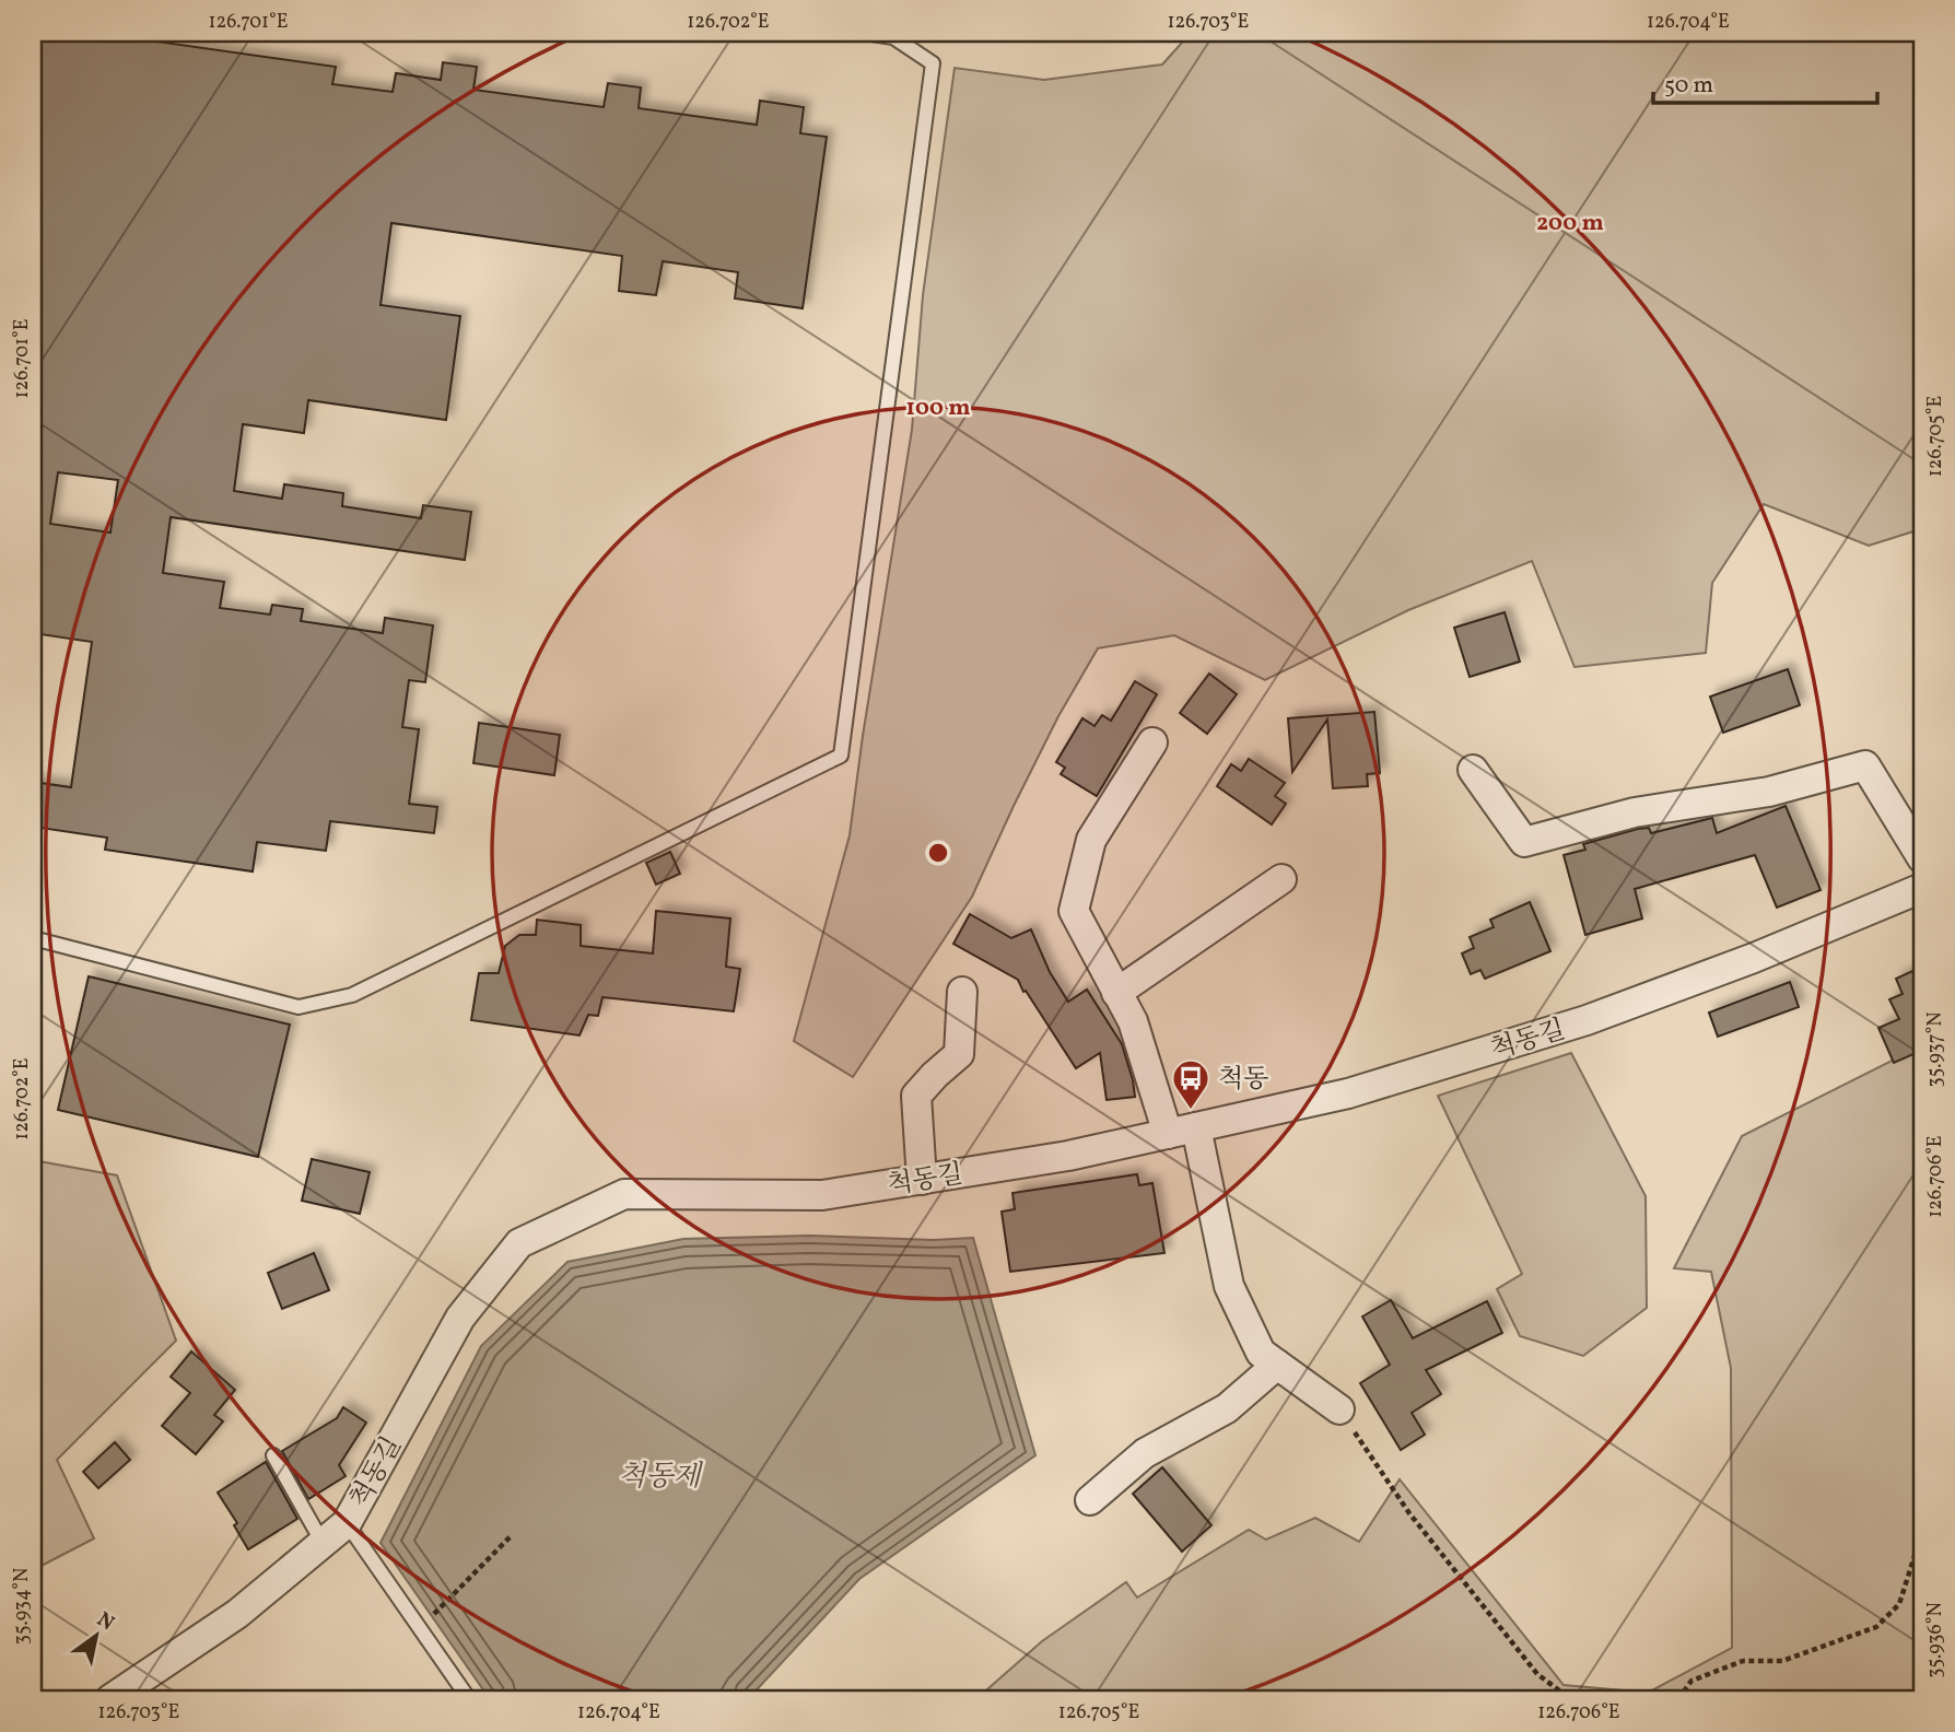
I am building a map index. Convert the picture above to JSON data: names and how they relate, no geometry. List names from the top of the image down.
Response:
{
  "streets": {
    "street": ["척동길"]
  },
  "water": ["척동제"],
  "places": {
    "bus stop": ["척동"]
  },
  "scale_bar": "50 m",
  "north": "top right",
  "coordinates": [
    "126.701°E",
    "126.702°E",
    "126.703°E",
    "126.704°E",
    "126.705°E",
    "35.937°N",
    "126.706°E",
    "35.934°N",
    "35.936°N"
  ],
  "rings": ["200 m", "100 m"]
}
